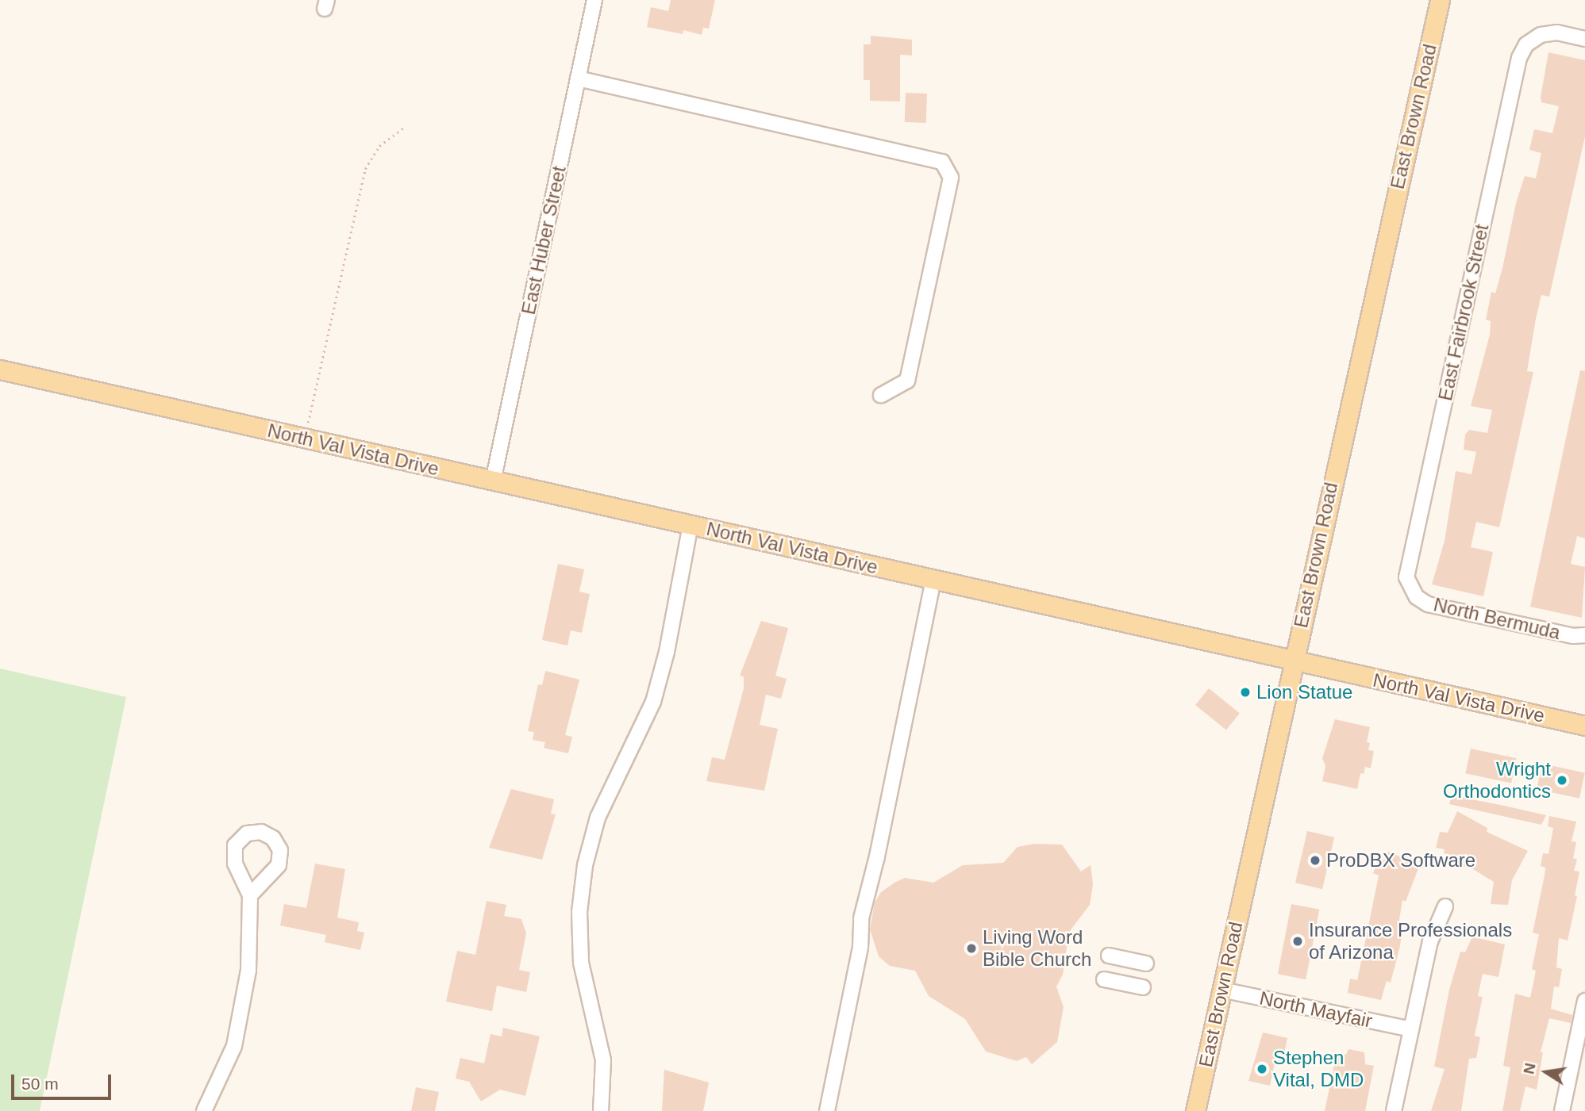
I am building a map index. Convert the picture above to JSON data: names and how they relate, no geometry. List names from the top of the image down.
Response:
{
  "streets": {
    "main road": ["East Brown Road", "North Val Vista Drive"],
    "street": [
      "East Huber Street",
      "East Fairbrook Street",
      "North Bermuda",
      "North Mayfair"
    ]
  },
  "crossings": [
    ["East Brown Road", "North Val Vista Drive"],
    ["East Brown Road", "North Mayfair"],
    ["East Huber Street", "North Val Vista Drive"],
    ["East Fairbrook Street", "North Bermuda"]
  ],
  "places": [
    "Lion Statue",
    "Wright Orthodontics",
    "ProDBX Software",
    "Insurance Professionals of Arizona",
    "Living Word Bible Church",
    "Stephen Vital, DMD"
  ],
  "scale_bar": "50 m",
  "north": "left"
}
